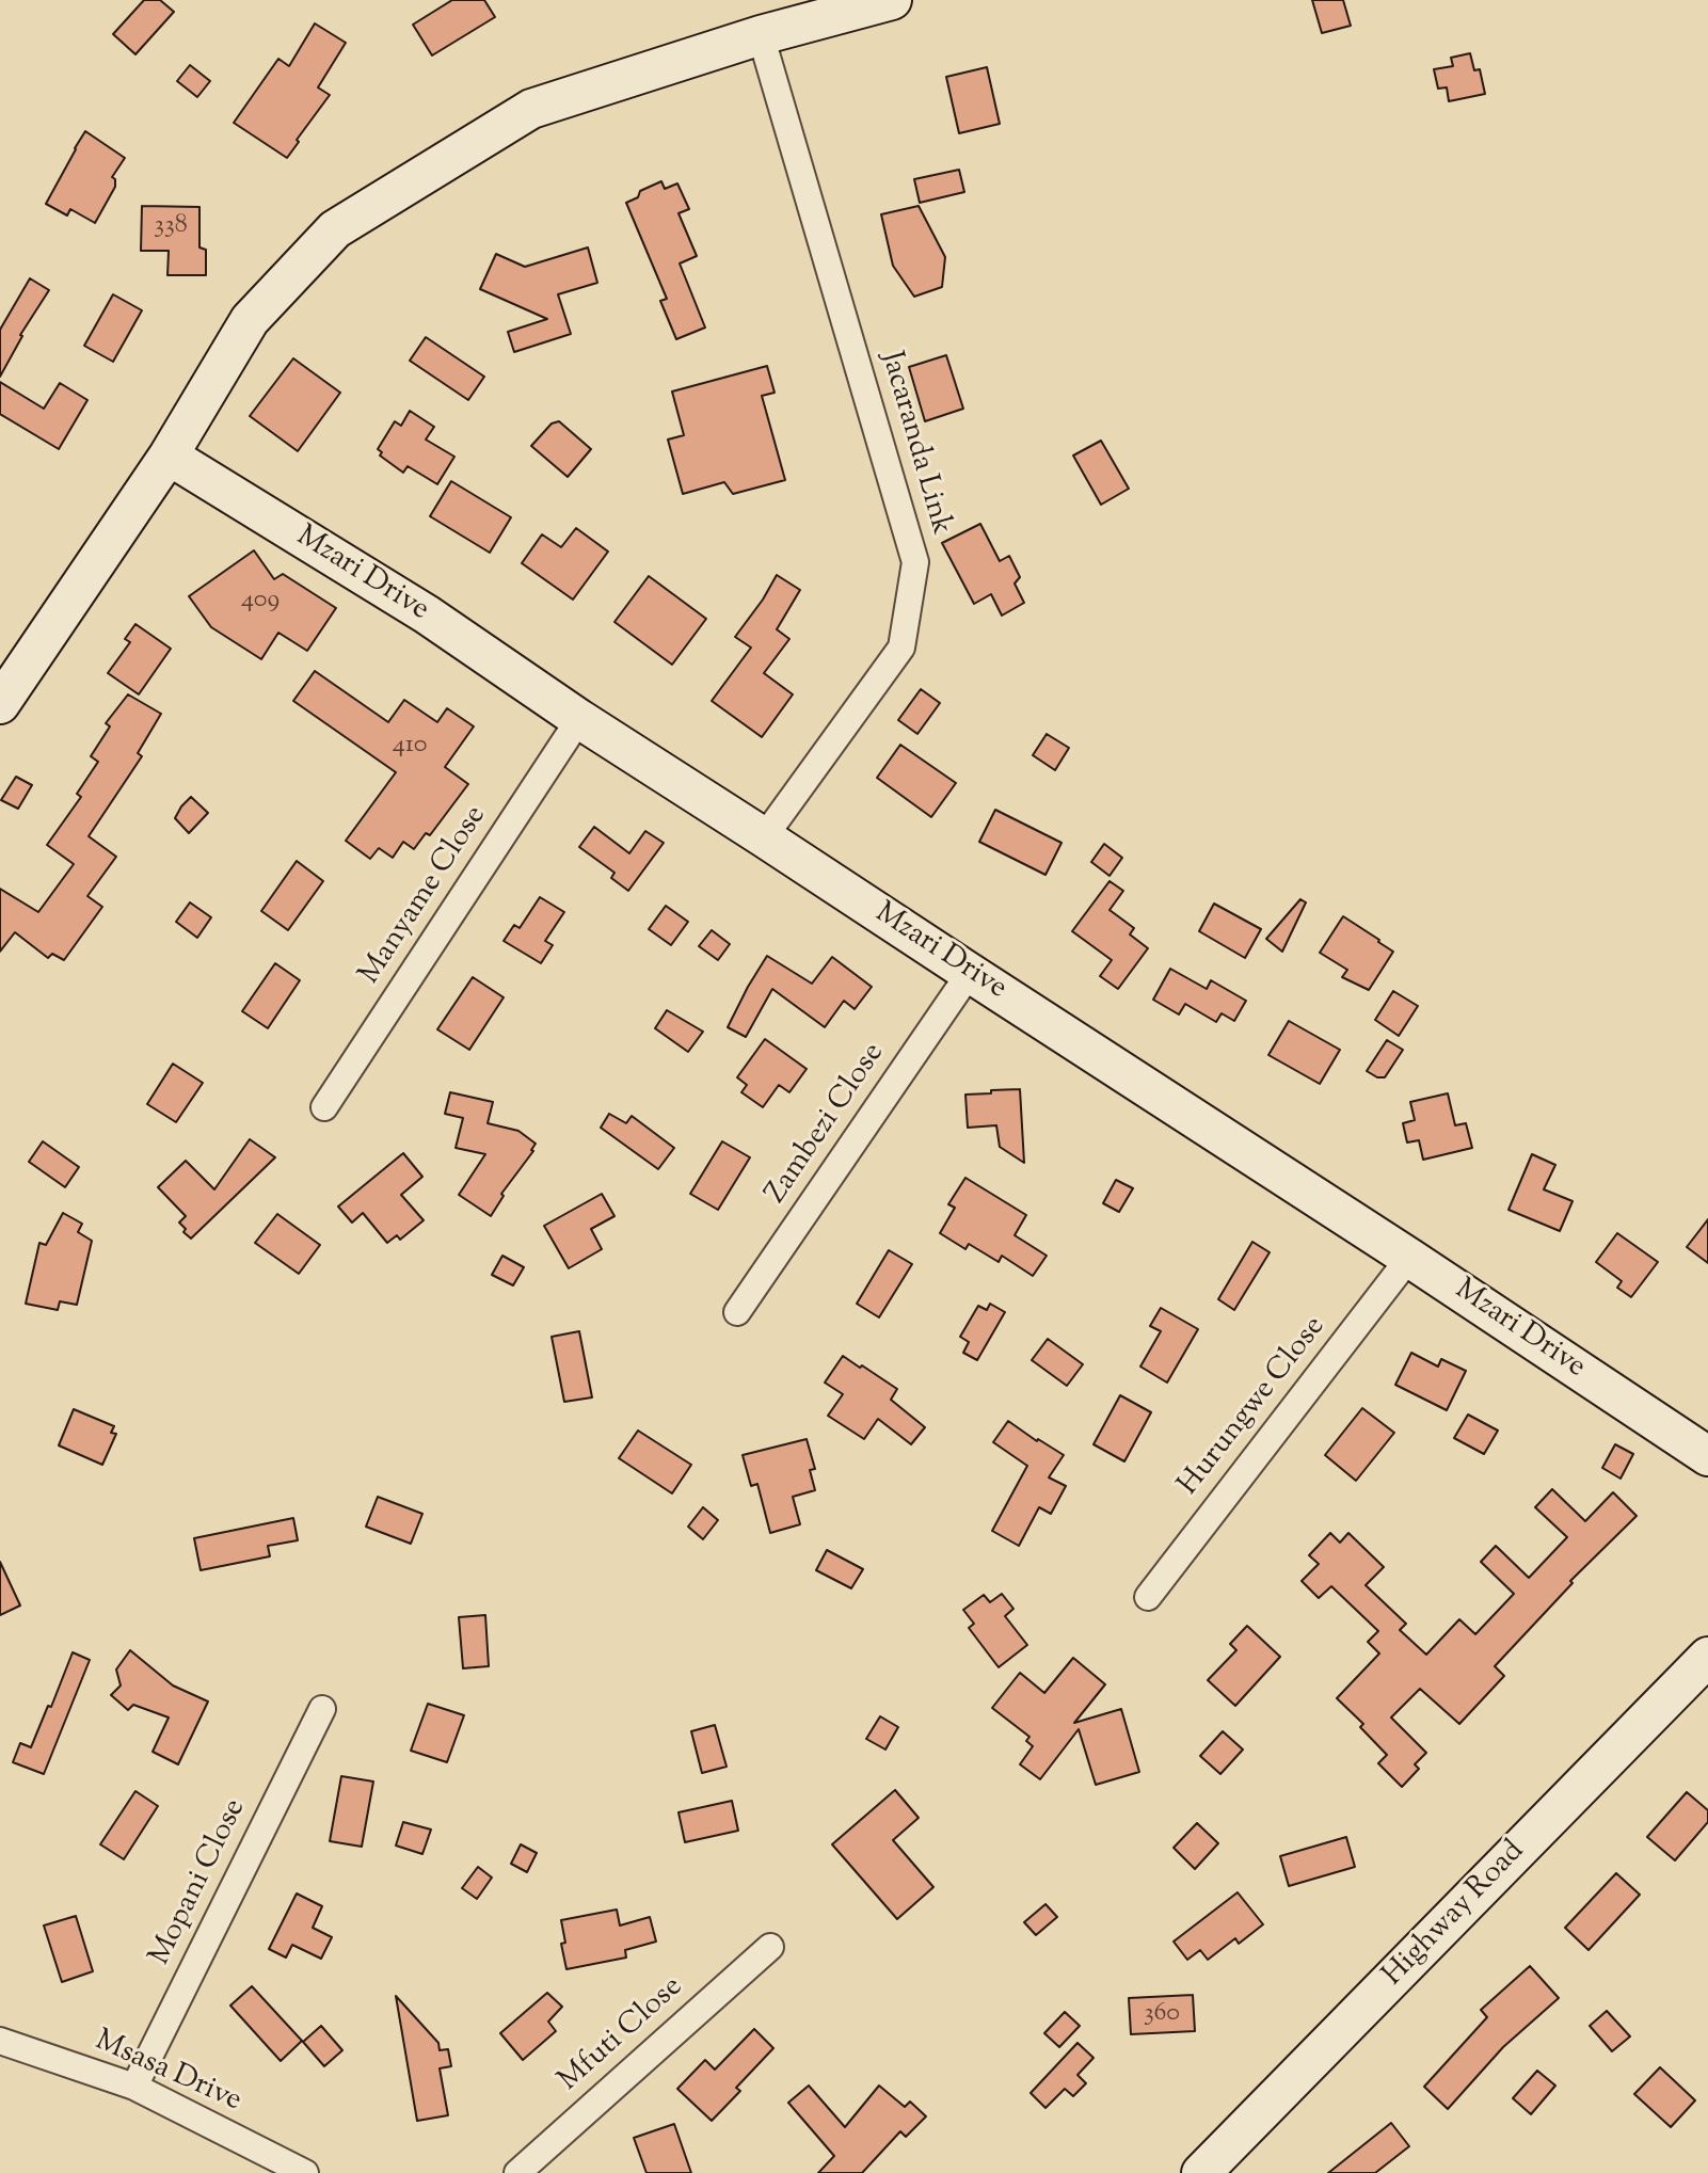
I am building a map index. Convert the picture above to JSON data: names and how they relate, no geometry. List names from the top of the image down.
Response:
{
  "streets": {
    "street": [
      "Jacaranda Link",
      "Mzari Drive",
      "Manyame Close",
      "Zambezi Close",
      "Hurungwe Close",
      "Mopani Close",
      "Highway Road",
      "Mfuti Close",
      "Msasa Drive"
    ]
  },
  "crossings": [
    ["Jacaranda Link", "Mzari Drive"],
    ["Mzari Drive", "Manyame Close"],
    ["Mzari Drive", "Zambezi Close"],
    ["Mzari Drive", "Hurungwe Close"],
    ["Mopani Close", "Msasa Drive"]
  ],
  "house_numbers": [
    "338",
    "409",
    "410",
    "360"
  ]
}
